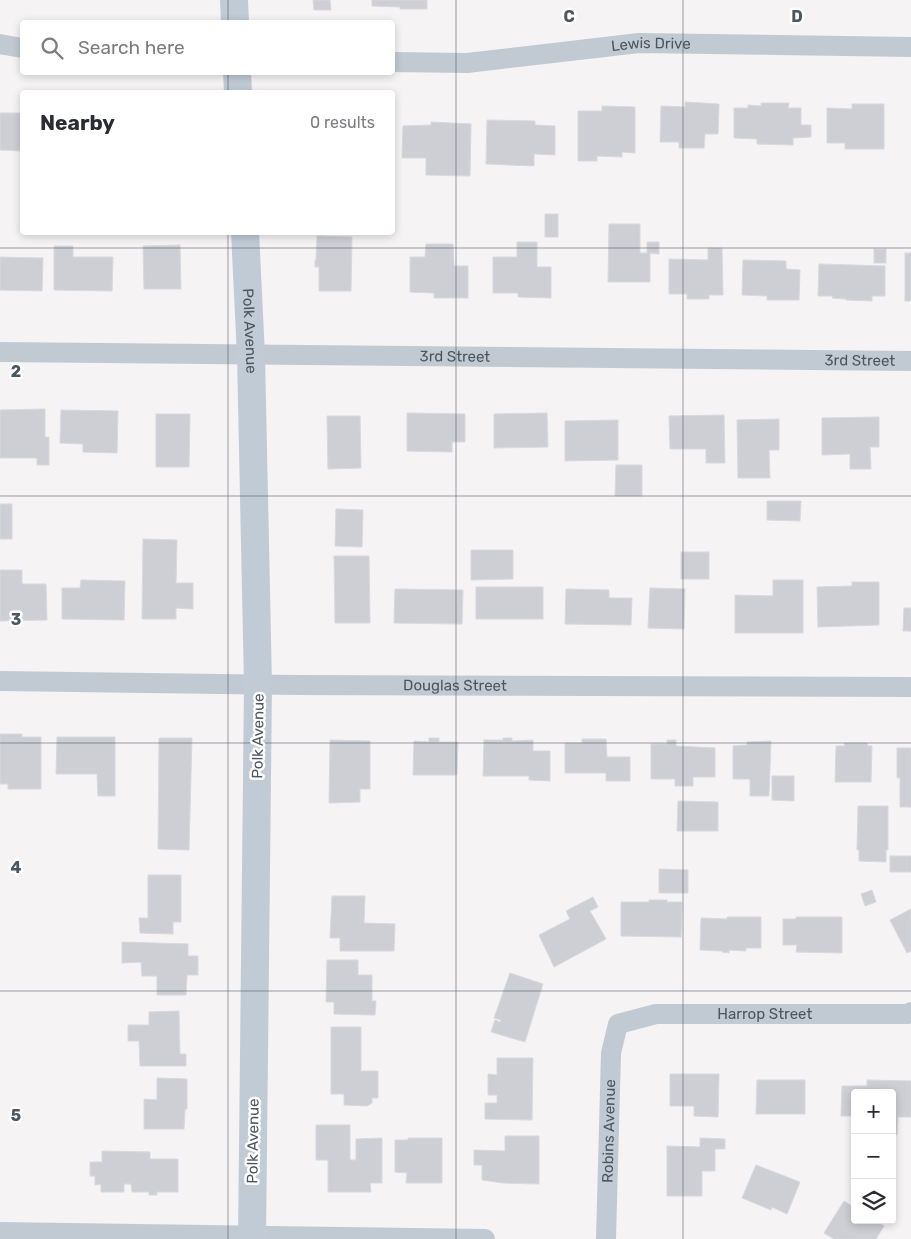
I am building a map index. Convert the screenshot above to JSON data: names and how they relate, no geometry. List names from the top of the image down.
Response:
{
  "streets": {
    "street": [
      "Lewis Drive",
      "Polk Avenue",
      "3rd Street",
      "Douglas Street",
      "Harrop Street",
      "Robins Avenue"
    ]
  },
  "crossings": [
    ["Polk Avenue", "3rd Street"],
    ["Polk Avenue", "Douglas Street"],
    ["Harrop Street", "Robins Avenue"]
  ],
  "page": {
    "search": "Search here",
    "heading": ["Nearby", "0 results"],
    "map_buttons": ["+", "−"]
  },
  "grid": {
    "columns": ["C", "D"],
    "rows": [
      "2",
      "3",
      "4",
      "5"
    ]
  }
}
